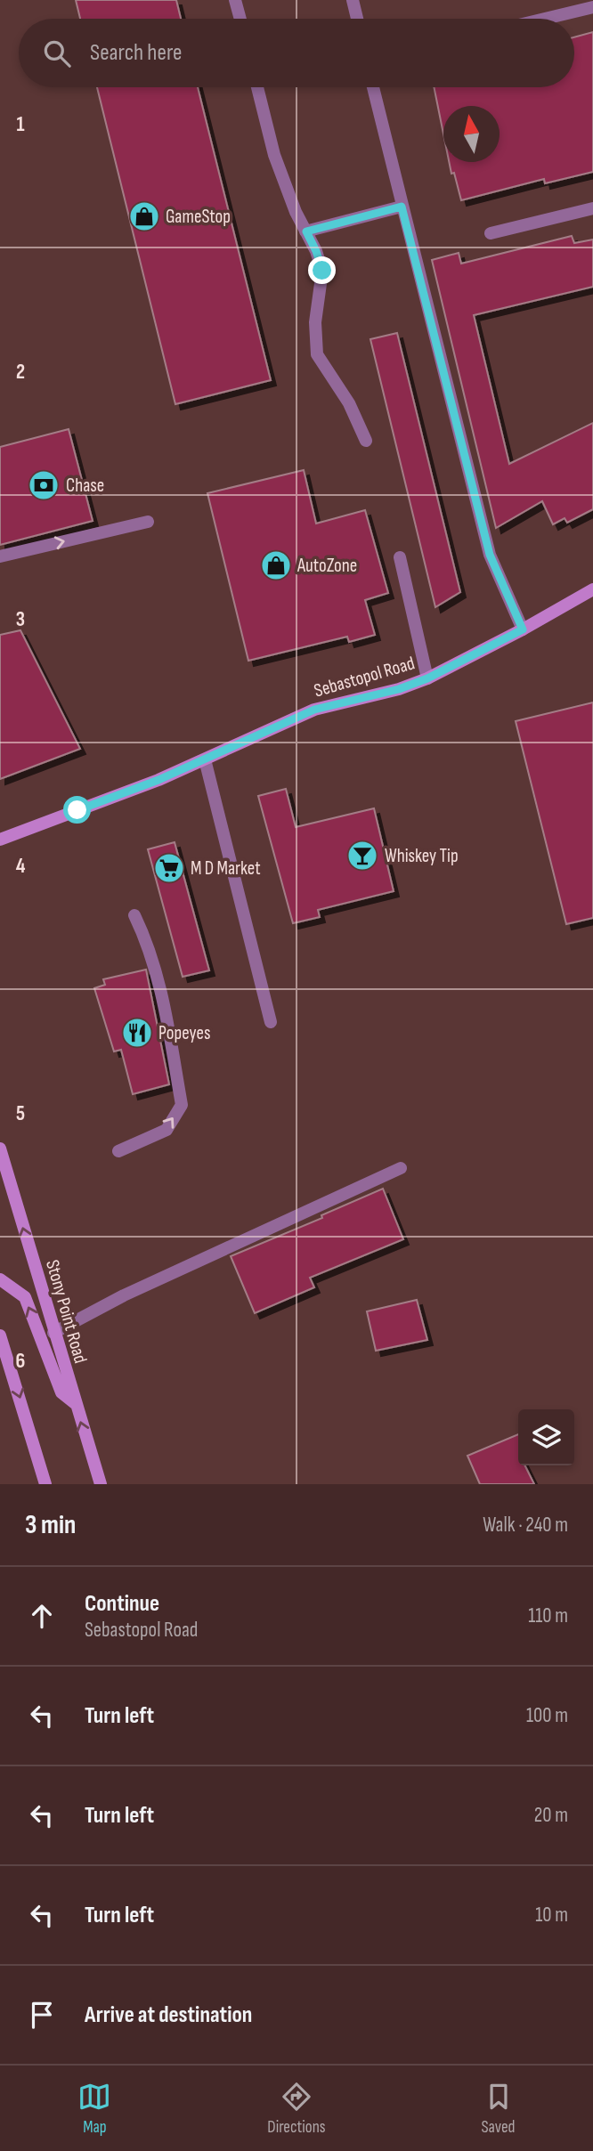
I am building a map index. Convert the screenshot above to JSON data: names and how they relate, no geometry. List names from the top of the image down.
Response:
{
  "streets": {
    "main road": ["Sebastopol Road", "Stony Point Road"]
  },
  "places": {
    "shop": ["GameStop", "AutoZone"],
    "bank": ["Chase"],
    "bar": ["Whiskey Tip"],
    "supermarket": ["M D Market"],
    "restaurant": ["Popeyes"]
  },
  "north": "top",
  "page": {
    "search": "Search here",
    "heading": ["3 min", "Walk · 240 m"],
    "list": [
      ["Continue", "Sebastopol Road", "110 m"],
      ["Turn left", "100 m"],
      ["Turn left", "20 m"],
      ["Turn left", "10 m"],
      "Arrive at destination"
    ],
    "nav": ["Map", "Directions", "Saved"]
  },
  "grid": {
    "rows": [
      "1",
      "2",
      "3",
      "4",
      "5",
      "6"
    ]
  }
}
